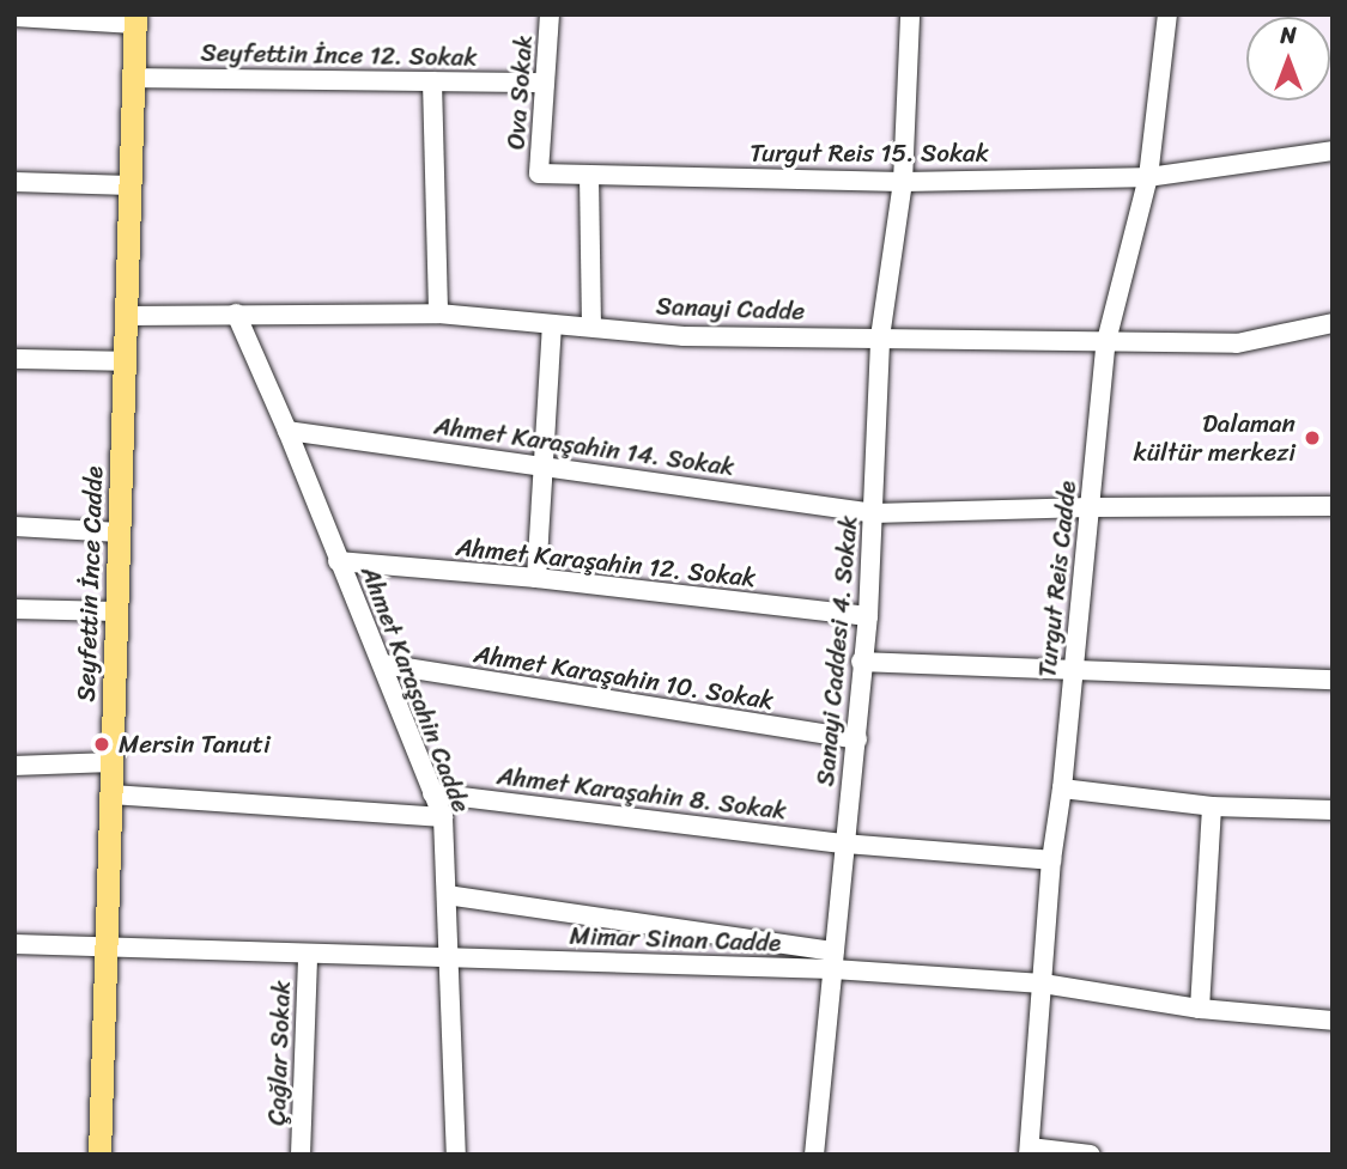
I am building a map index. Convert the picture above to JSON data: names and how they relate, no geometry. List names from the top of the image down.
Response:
{
  "streets": {
    "main road": ["Seyfettin İnce Cadde"],
    "street": [
      "Seyfettin İnce 12. Sokak",
      "Ova Sokak",
      "Turgut Reis 15. Sokak",
      "Sanayi Cadde",
      "Ahmet Karaşahin 14. Sokak",
      "Ahmet Karaşahin 12. Sokak",
      "Turgut Reis Cadde",
      "Sanayi Caddesi 4. Sokak",
      "Ahmet Karaşahin 10. Sokak",
      "Ahmet Karaşahin Cadde",
      "Ahmet Karaşahin 8. Sokak",
      "Mimar Sinan Cadde",
      "Çağlar Sokak"
    ]
  },
  "crossings": [
    ["Seyfettin İnce 12. Sokak", "Ova Sokak"],
    ["Seyfettin İnce 12. Sokak", "Seyfettin İnce Cadde"],
    ["Ova Sokak", "Turgut Reis 15. Sokak"],
    ["Turgut Reis 15. Sokak", "Turgut Reis Cadde"],
    ["Turgut Reis 15. Sokak", "Sanayi Caddesi 4. Sokak"],
    ["Sanayi Cadde", "Turgut Reis Cadde"],
    ["Sanayi Cadde", "Seyfettin İnce Cadde"],
    ["Sanayi Cadde", "Sanayi Caddesi 4. Sokak"],
    ["Sanayi Cadde", "Ahmet Karaşahin Cadde"],
    ["Ahmet Karaşahin 14. Sokak", "Turgut Reis Cadde"],
    ["Ahmet Karaşahin 14. Sokak", "Sanayi Caddesi 4. Sokak"],
    ["Ahmet Karaşahin 14. Sokak", "Ahmet Karaşahin Cadde"],
    ["Ahmet Karaşahin 12. Sokak", "Sanayi Caddesi 4. Sokak"],
    ["Ahmet Karaşahin 12. Sokak", "Ahmet Karaşahin Cadde"],
    ["Turgut Reis Cadde", "Ahmet Karaşahin 8. Sokak"],
    ["Turgut Reis Cadde", "Mimar Sinan Cadde"],
    ["Seyfettin İnce Cadde", "Mimar Sinan Cadde"],
    ["Sanayi Caddesi 4. Sokak", "Ahmet Karaşahin 10. Sokak"],
    ["Sanayi Caddesi 4. Sokak", "Ahmet Karaşahin 8. Sokak"],
    ["Sanayi Caddesi 4. Sokak", "Mimar Sinan Cadde"],
    ["Ahmet Karaşahin 10. Sokak", "Ahmet Karaşahin Cadde"],
    ["Ahmet Karaşahin Cadde", "Ahmet Karaşahin 8. Sokak"],
    ["Ahmet Karaşahin Cadde", "Mimar Sinan Cadde"],
    ["Mimar Sinan Cadde", "Çağlar Sokak"]
  ],
  "places": ["Dalaman kültür merkezi", "Mersin Tanuti"],
  "north": "top"
}
